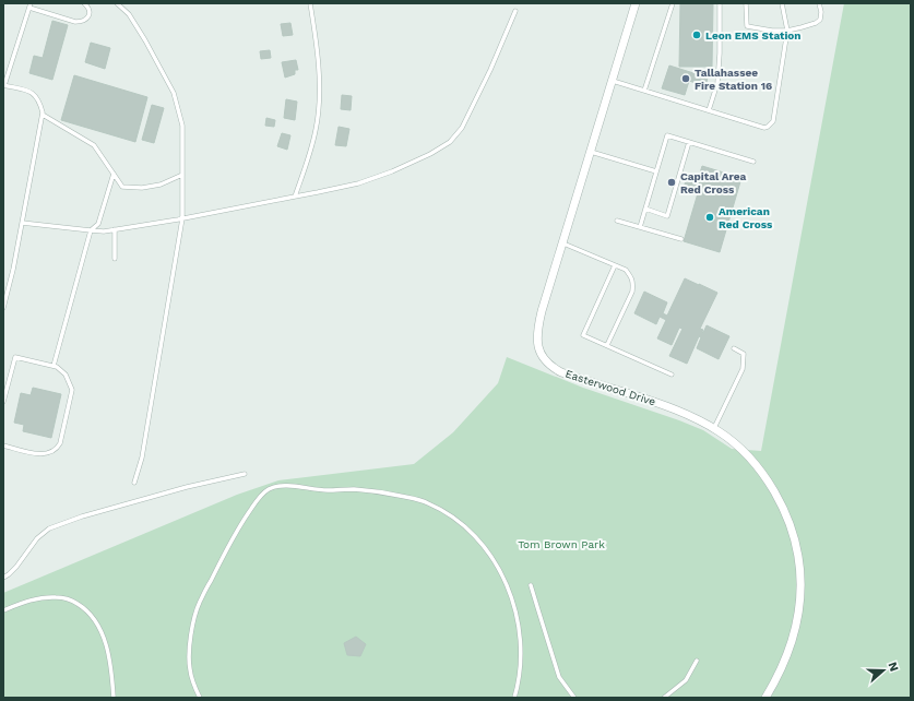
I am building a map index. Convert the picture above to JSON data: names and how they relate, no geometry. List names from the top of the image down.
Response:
{
  "streets": {
    "street": ["Easterwood Drive"]
  },
  "parks": ["Tom Brown Park"],
  "places": [
    "Leon EMS Station",
    "Tallahassee Fire Station 16",
    "Capital Area Red Cross",
    "American Red Cross"
  ],
  "north": "right"
}
